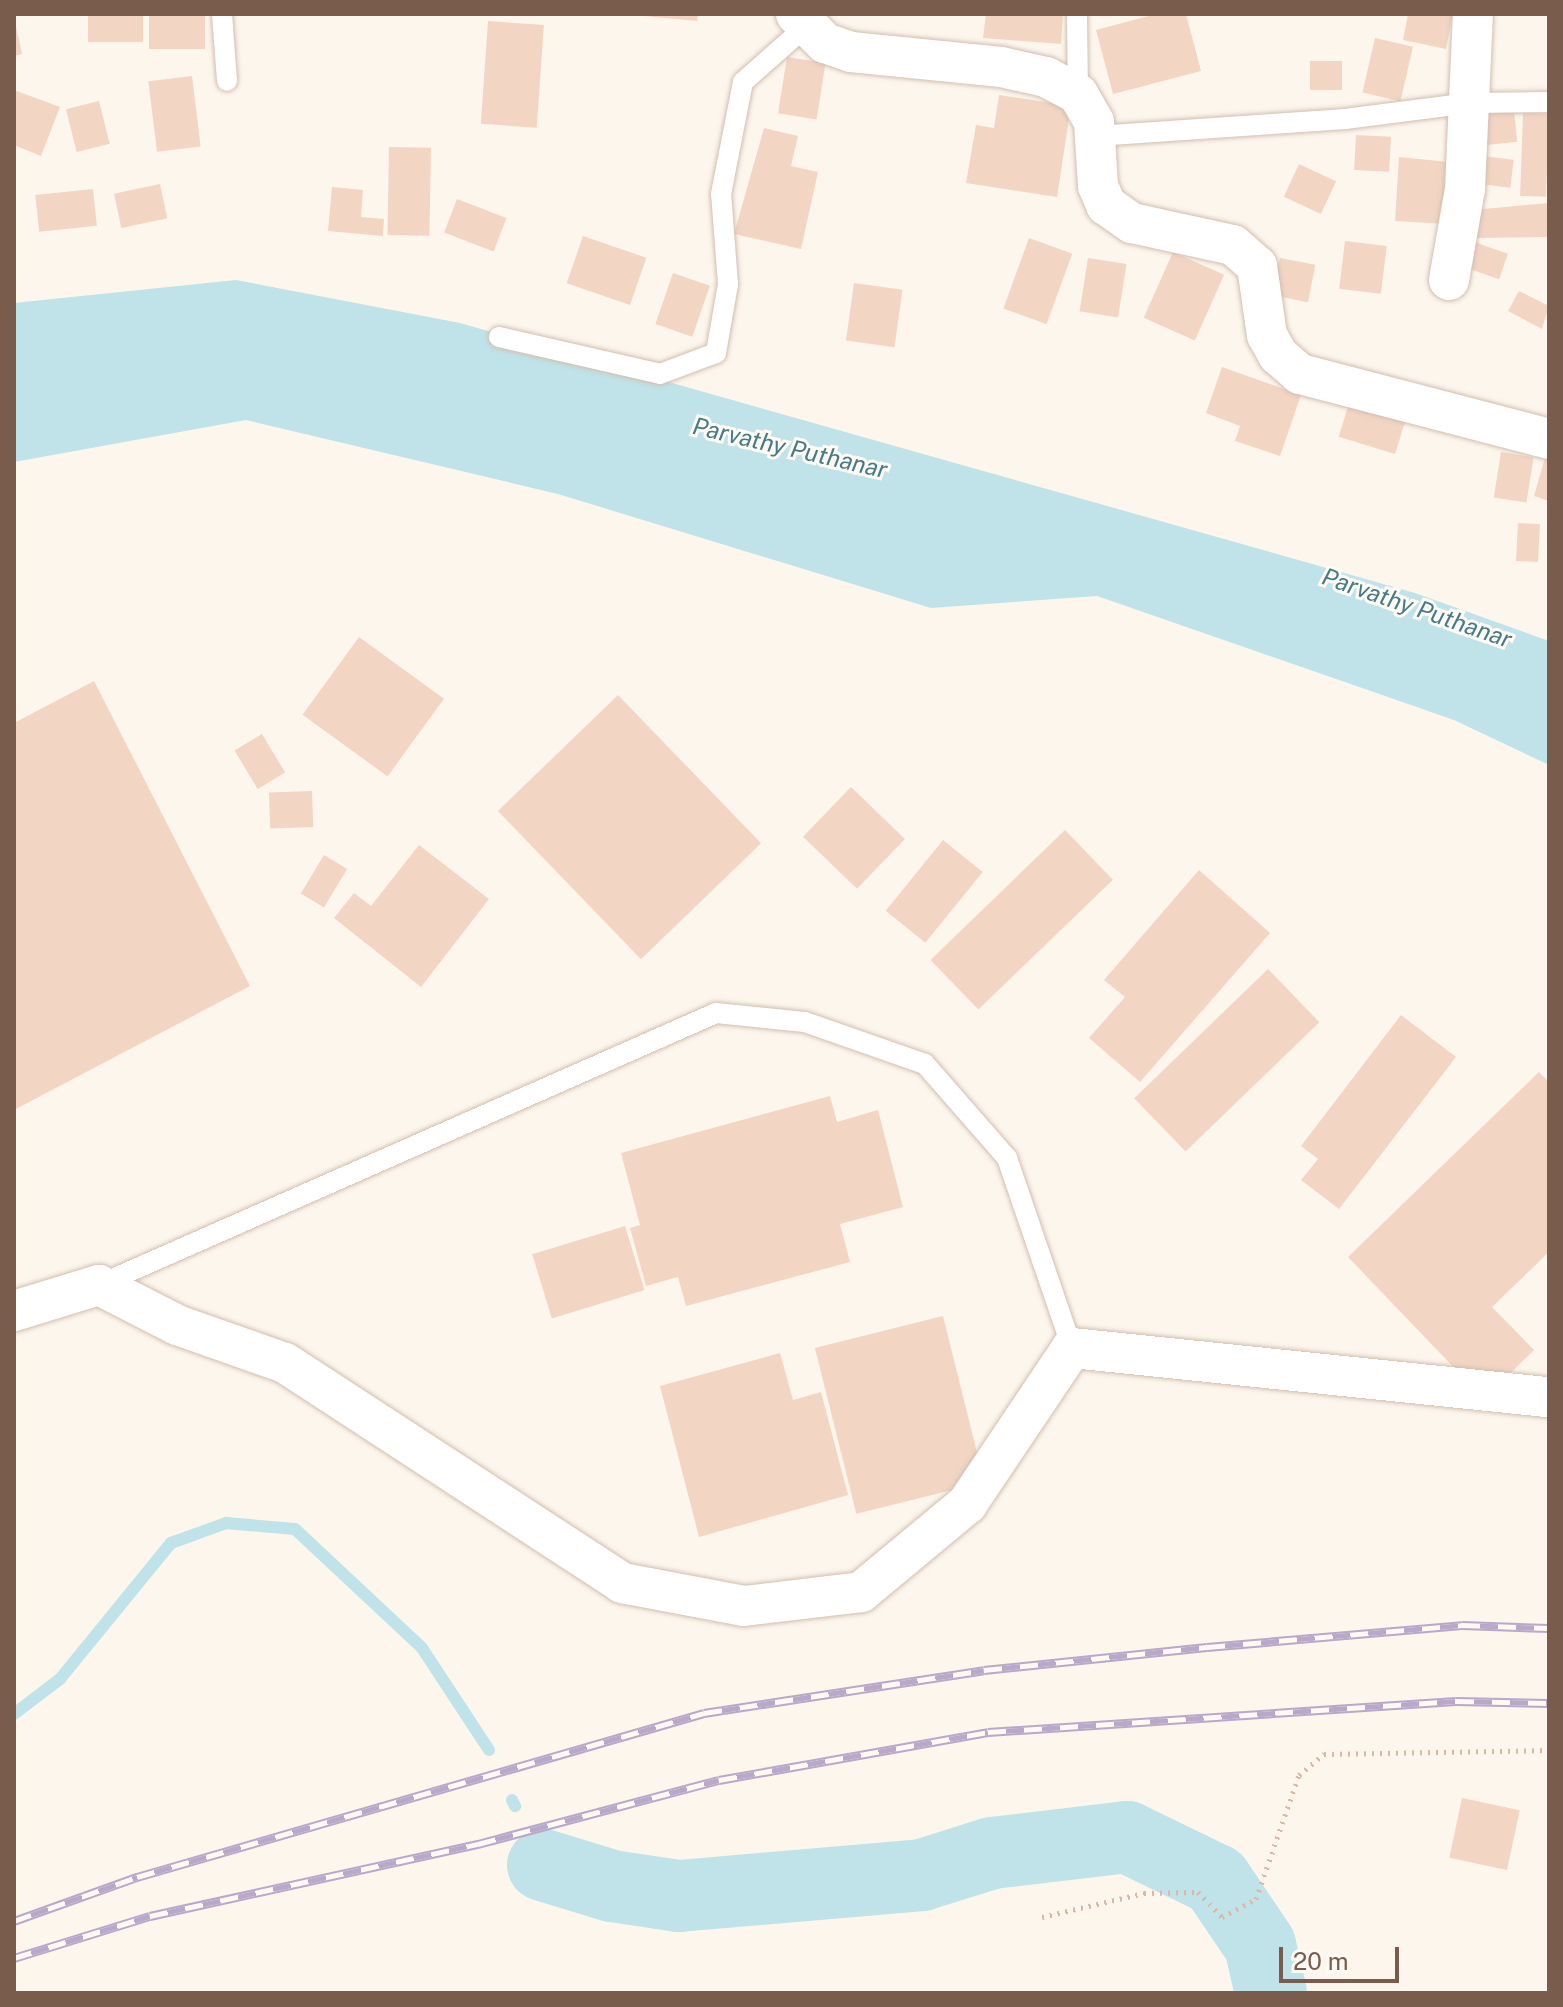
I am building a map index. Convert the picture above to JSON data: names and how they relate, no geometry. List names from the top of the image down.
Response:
{
  "water": ["Parvathy Puthanar"],
  "scale_bar": "20 m"
}
